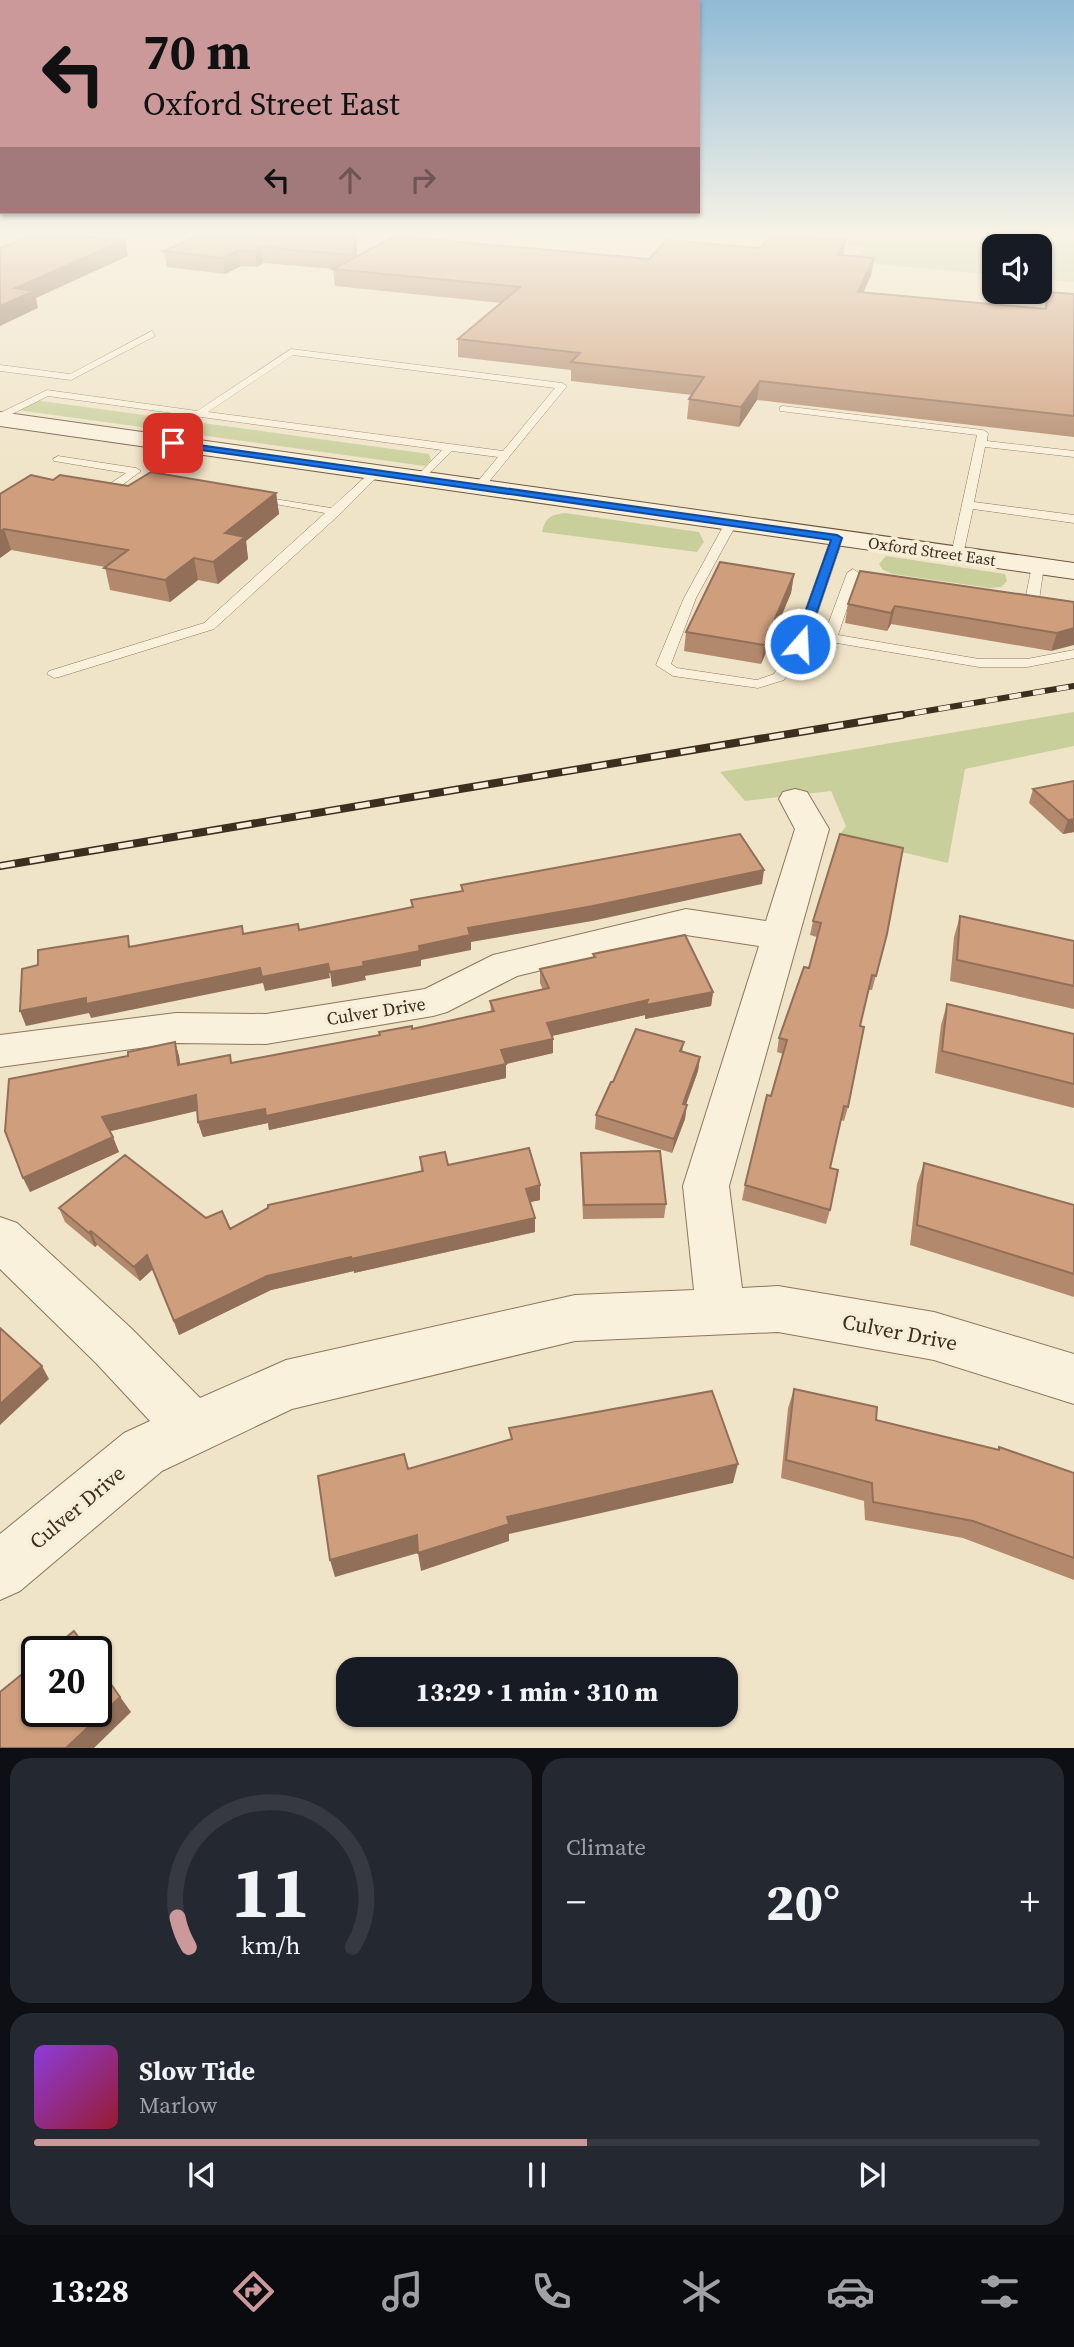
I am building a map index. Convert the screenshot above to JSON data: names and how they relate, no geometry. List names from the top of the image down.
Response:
{
  "streets": {
    "main road": ["Oxford Street East"],
    "street": ["Culver Drive"]
  },
  "page": {
    "turn": ["70 m", "Oxford Street East"],
    "limit": "20",
    "trip": "13:29 · 1 min · 310 m",
    "tile": "Climate",
    "heat": ["−", "20°", "+"],
    "song": ["Slow Tide", "Marlow"],
    "tabs": "13:28",
    "gauge": ["11", "km/h"]
  }
}
